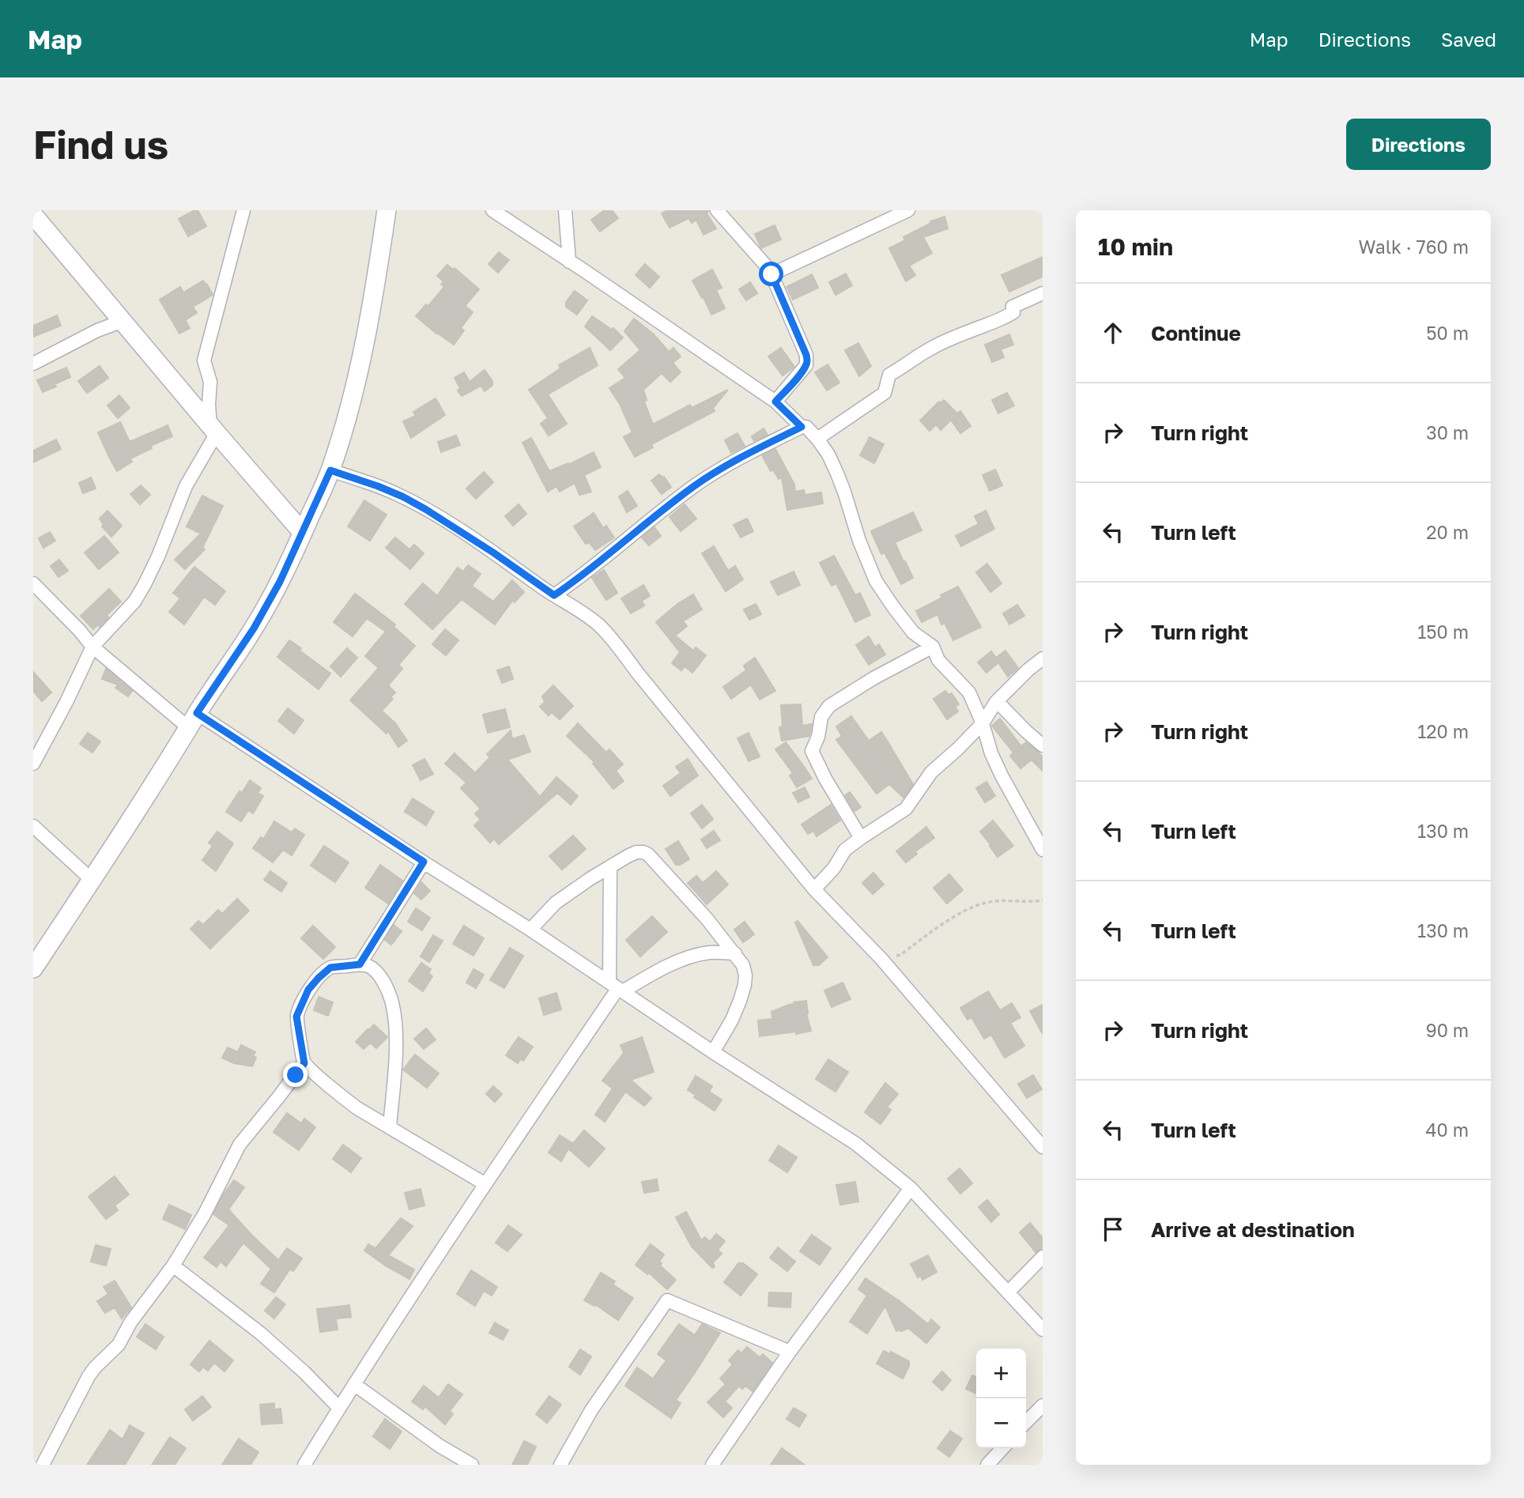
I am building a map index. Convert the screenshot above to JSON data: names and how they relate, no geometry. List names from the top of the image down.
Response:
{
  "page": {
    "header": "Map",
    "nav": ["Map", "Directions", "Saved"],
    "buttons": "Directions",
    "title": "Find us",
    "heading": ["10 min", "Walk · 760 m"],
    "list": [
      ["Continue", "50 m"],
      ["Turn right", "30 m"],
      ["Turn left", "20 m"],
      ["Turn right", "150 m"],
      ["Turn right", "120 m"],
      ["Turn left", "130 m"],
      ["Turn left", "130 m"],
      ["Turn right", "90 m"],
      ["Turn left", "40 m"],
      "Arrive at destination"
    ],
    "map_buttons": ["+", "−"]
  }
}
